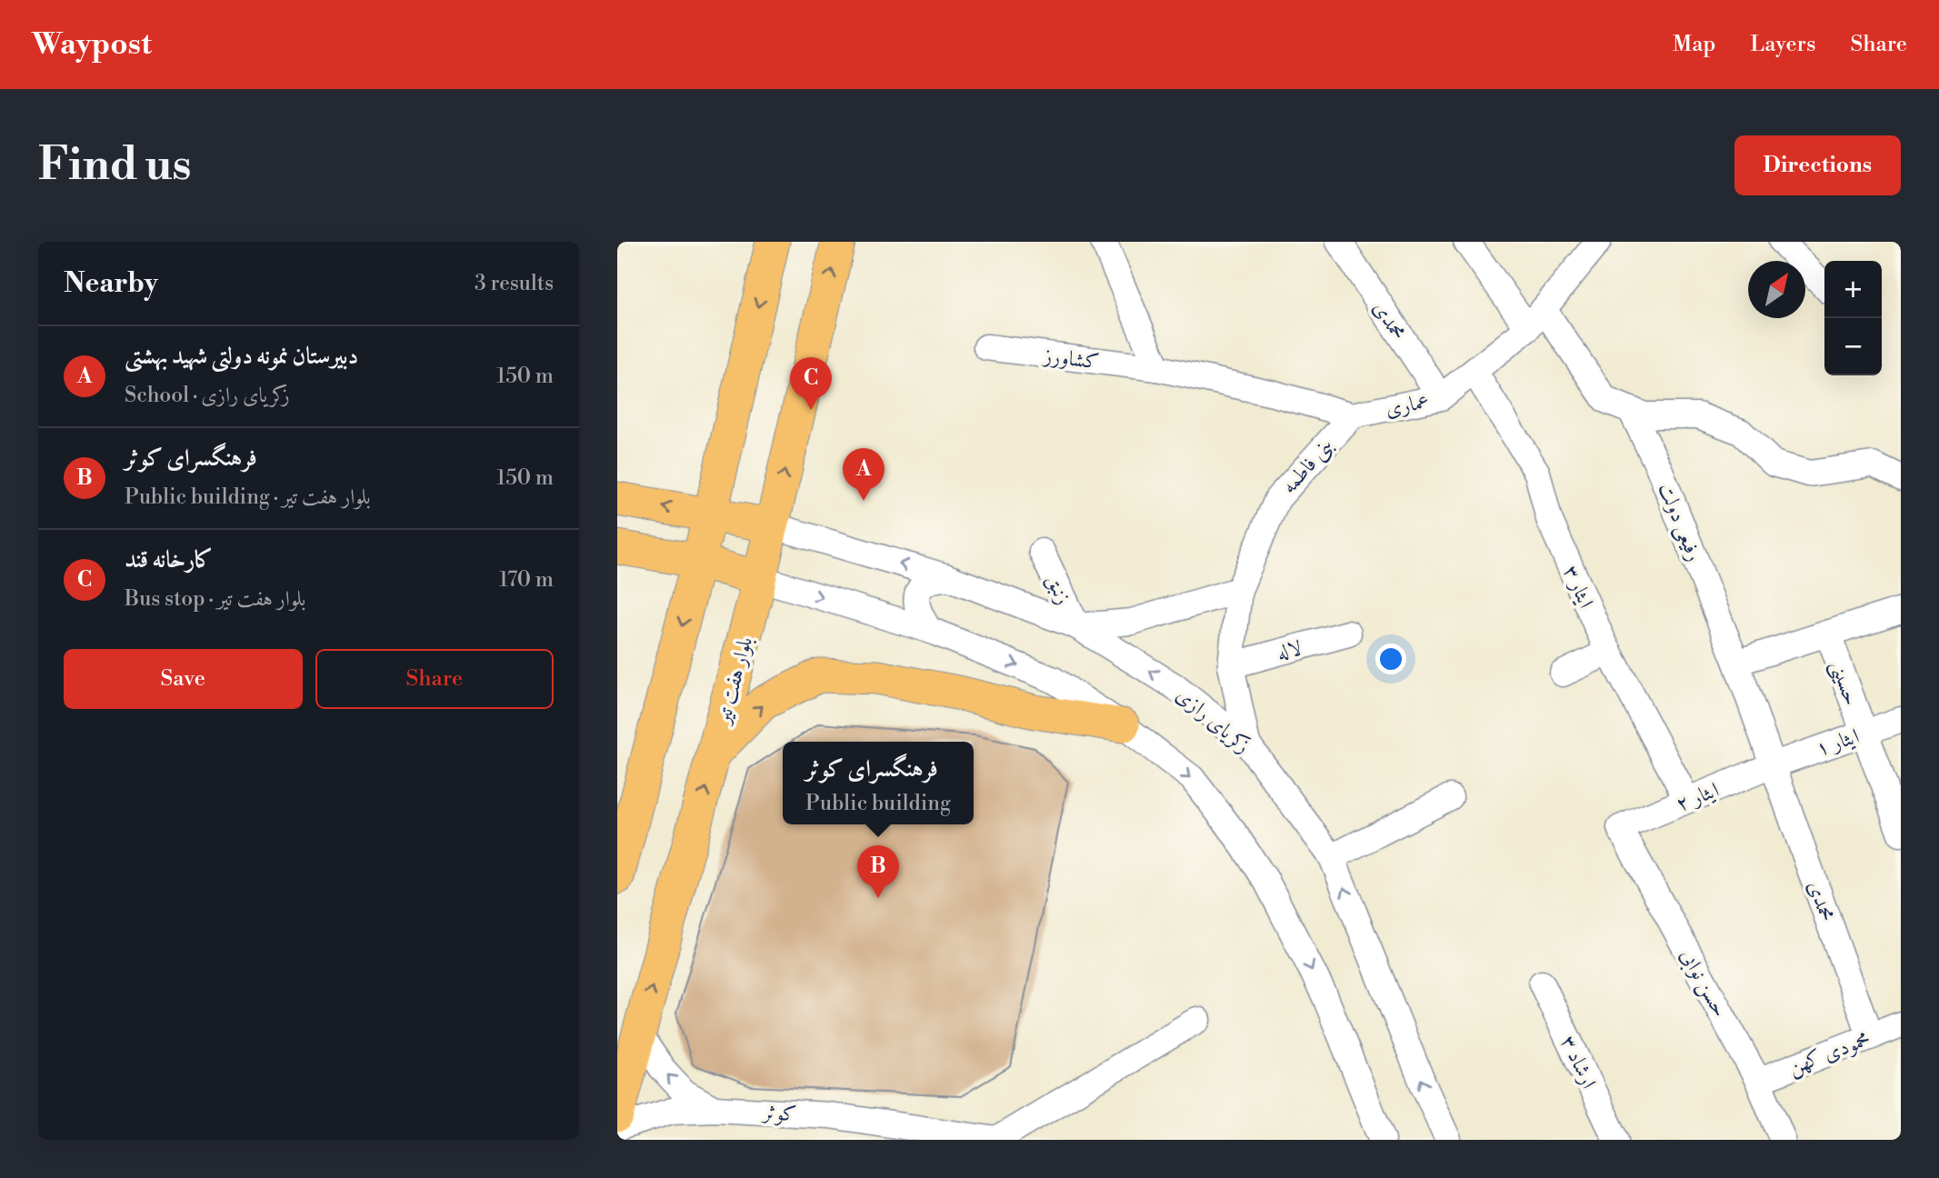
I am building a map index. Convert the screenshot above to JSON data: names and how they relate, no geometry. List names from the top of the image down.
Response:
{
  "streets": {
    "main road": ["بلوار هفت تیر"],
    "street": [
      "محمدی",
      "کشاورز",
      "عماری",
      "بنی فاطمه",
      "رفیعی دولت",
      "ایثار ۳",
      "زنبق",
      "لاله",
      "حسینی",
      "زکریای رازی",
      "۱ ایثار",
      "ایثار ۲",
      "حسن نوابی",
      "محمودی کهن",
      "ارشاد ۳",
      "کوثر"
    ]
  },
  "crossings": [
    ["محمدی", "عماری"],
    ["محمدی", "رفیعی دولت"],
    ["محمدی", "۱ ایثار"],
    ["محمدی", "ایثار ۲"],
    ["محمدی", "محمودی کهن"],
    ["کشاورز", "عماری"],
    ["عماری", "بنی فاطمه"],
    ["عماری", "ایثار ۳"],
    ["بنی فاطمه", "لاله"],
    ["بنی فاطمه", "زکریای رازی"],
    ["رفیعی دولت", "۱ ایثار"],
    ["رفیعی دولت", "ایثار ۲"],
    ["ایثار ۳", "ایثار ۲"],
    ["زنبق", "زکریای رازی"],
    ["بلوار هفت تیر", "زکریای رازی"],
    ["حسینی", "۱ ایثار"],
    ["۱ ایثار", "ایثار ۲"],
    ["ایثار ۲", "حسن نوابی"],
    ["حسن نوابی", "محمودی کهن"]
  ],
  "north": "top right",
  "page": {
    "header": "Waypost",
    "nav": ["Map", "Layers", "Share"],
    "buttons": [
      "Directions",
      ["Save", "Share"]
    ],
    "title": "Find us",
    "heading": ["Nearby", "3 results"],
    "map_buttons": ["+", "−"],
    "list": [
      {
        "mark": "A",
        "name": "دبیرستان نمونه دولتی شهید بهشتی",
        "note": "School · زکریای رازی",
        "value": "150 m"
      },
      {
        "mark": "B",
        "name": "فرهنگسرای کوثر",
        "note": "Public building · بلوار هفت تیر",
        "value": "150 m"
      },
      {
        "mark": "C",
        "name": "کارخانه قند",
        "note": "Bus stop · بلوار هفت تیر",
        "value": "170 m"
      }
    ],
    "pins": ["C", "A", "B"],
    "popup": ["فرهنگسرای کوثر", "Public building"]
  }
}
